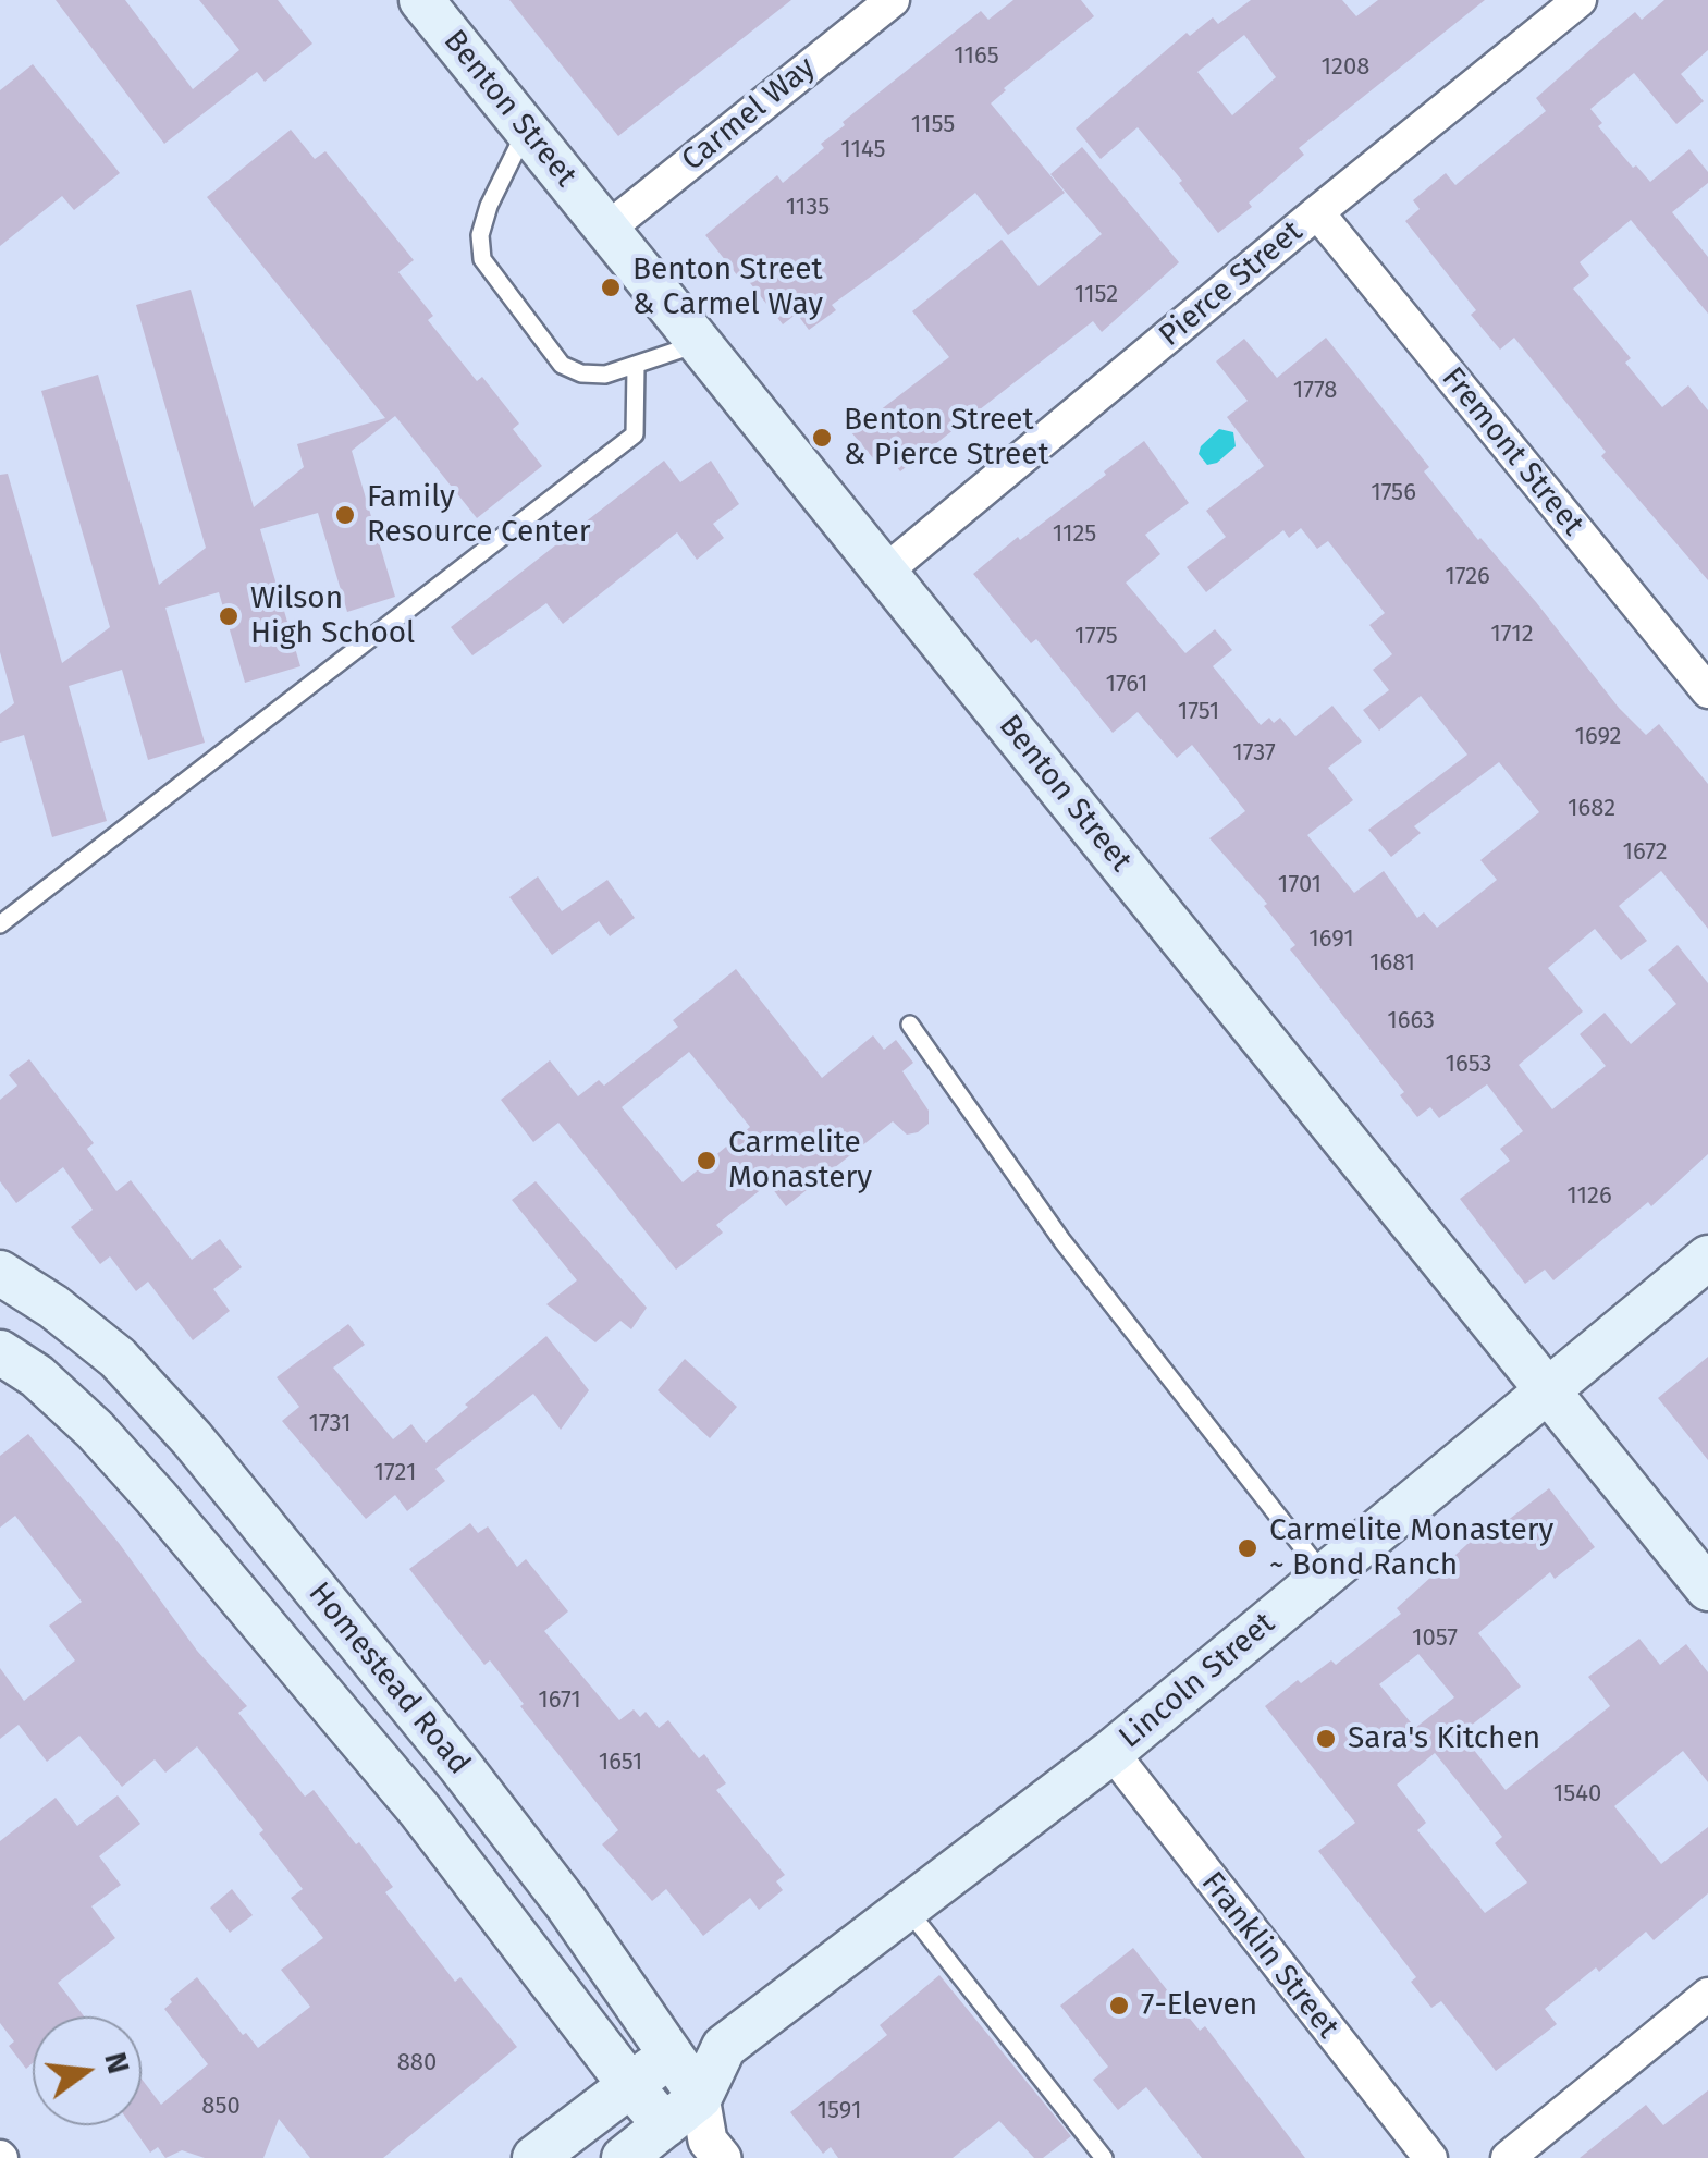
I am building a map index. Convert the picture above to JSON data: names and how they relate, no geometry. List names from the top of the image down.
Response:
{
  "streets": {
    "main road": ["Benton Street", "Homestead Road", "Lincoln Street"],
    "street": [
      "Carmel Way",
      "Pierce Street",
      "Fremont Street",
      "Franklin Street"
    ]
  },
  "crossings": [
    ["Benton Street", "Carmel Way"],
    ["Benton Street", "Pierce Street"],
    ["Benton Street", "Lincoln Street"],
    ["Pierce Street", "Fremont Street"],
    ["Homestead Road", "Lincoln Street"],
    ["Lincoln Street", "Franklin Street"]
  ],
  "places": [
    "Benton Street & Carmel Way",
    "Benton Street & Pierce Street",
    "Family Resource Center",
    "Wilson High School",
    "Carmelite Monastery",
    "Carmelite Monastery ~ Bond Ranch",
    "Sara's Kitchen",
    "7-Eleven"
  ],
  "house_numbers": [
    "1165",
    "1208",
    "1155",
    "1145",
    "1135",
    "1152",
    "1778",
    "1756",
    "1125",
    "1726",
    "1712",
    "1775",
    "1761",
    "1751",
    "1692",
    "1737",
    "1682",
    "1672",
    "1701",
    "1691",
    "1681",
    "1663",
    "1653",
    "1126",
    "1731",
    "1721",
    "1057",
    "1671",
    "1651",
    "1540",
    "880",
    "850",
    "1591"
  ],
  "north": "right"
}
